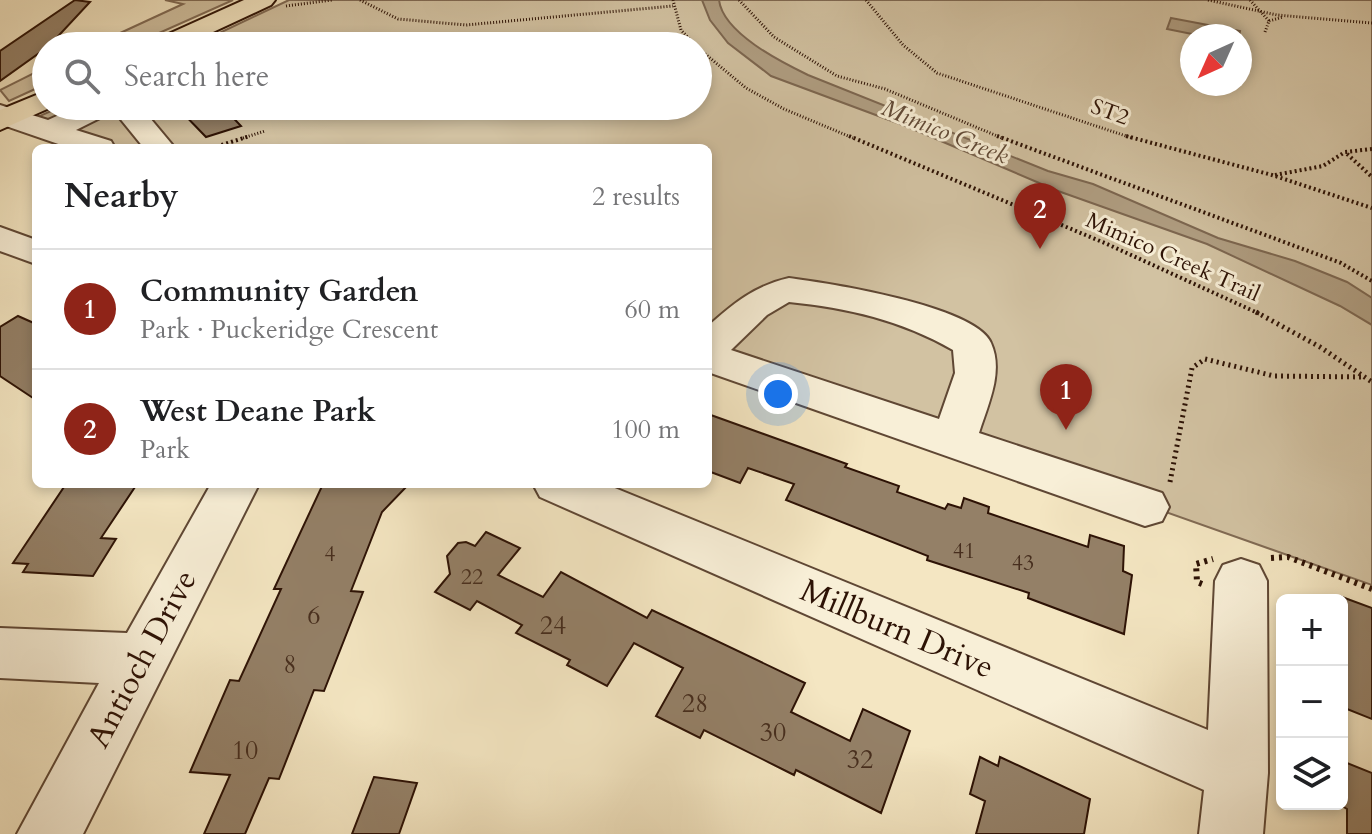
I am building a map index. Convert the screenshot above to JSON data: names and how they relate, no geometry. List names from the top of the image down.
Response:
{
  "streets": {
    "street": ["Millburn Drive", "Antioch Drive"],
    "path": ["ST2", "Mimico Creek Trail"]
  },
  "water": ["Mimico Creek"],
  "house_numbers": [
    "41",
    "4",
    "43",
    "22",
    "6",
    "24",
    "8",
    "28",
    "30",
    "10",
    "32"
  ],
  "north": "bottom left",
  "page": {
    "search": "Search here",
    "heading": ["Nearby", "2 results"],
    "pins": ["2", "1"],
    "list": [
      {
        "mark": "1",
        "name": "Community Garden",
        "note": "Park · Puckeridge Crescent",
        "value": "60 m"
      },
      {
        "mark": "2",
        "name": "West Deane Park",
        "note": "Park",
        "value": "100 m"
      }
    ],
    "map_buttons": ["+", "−"]
  }
}
